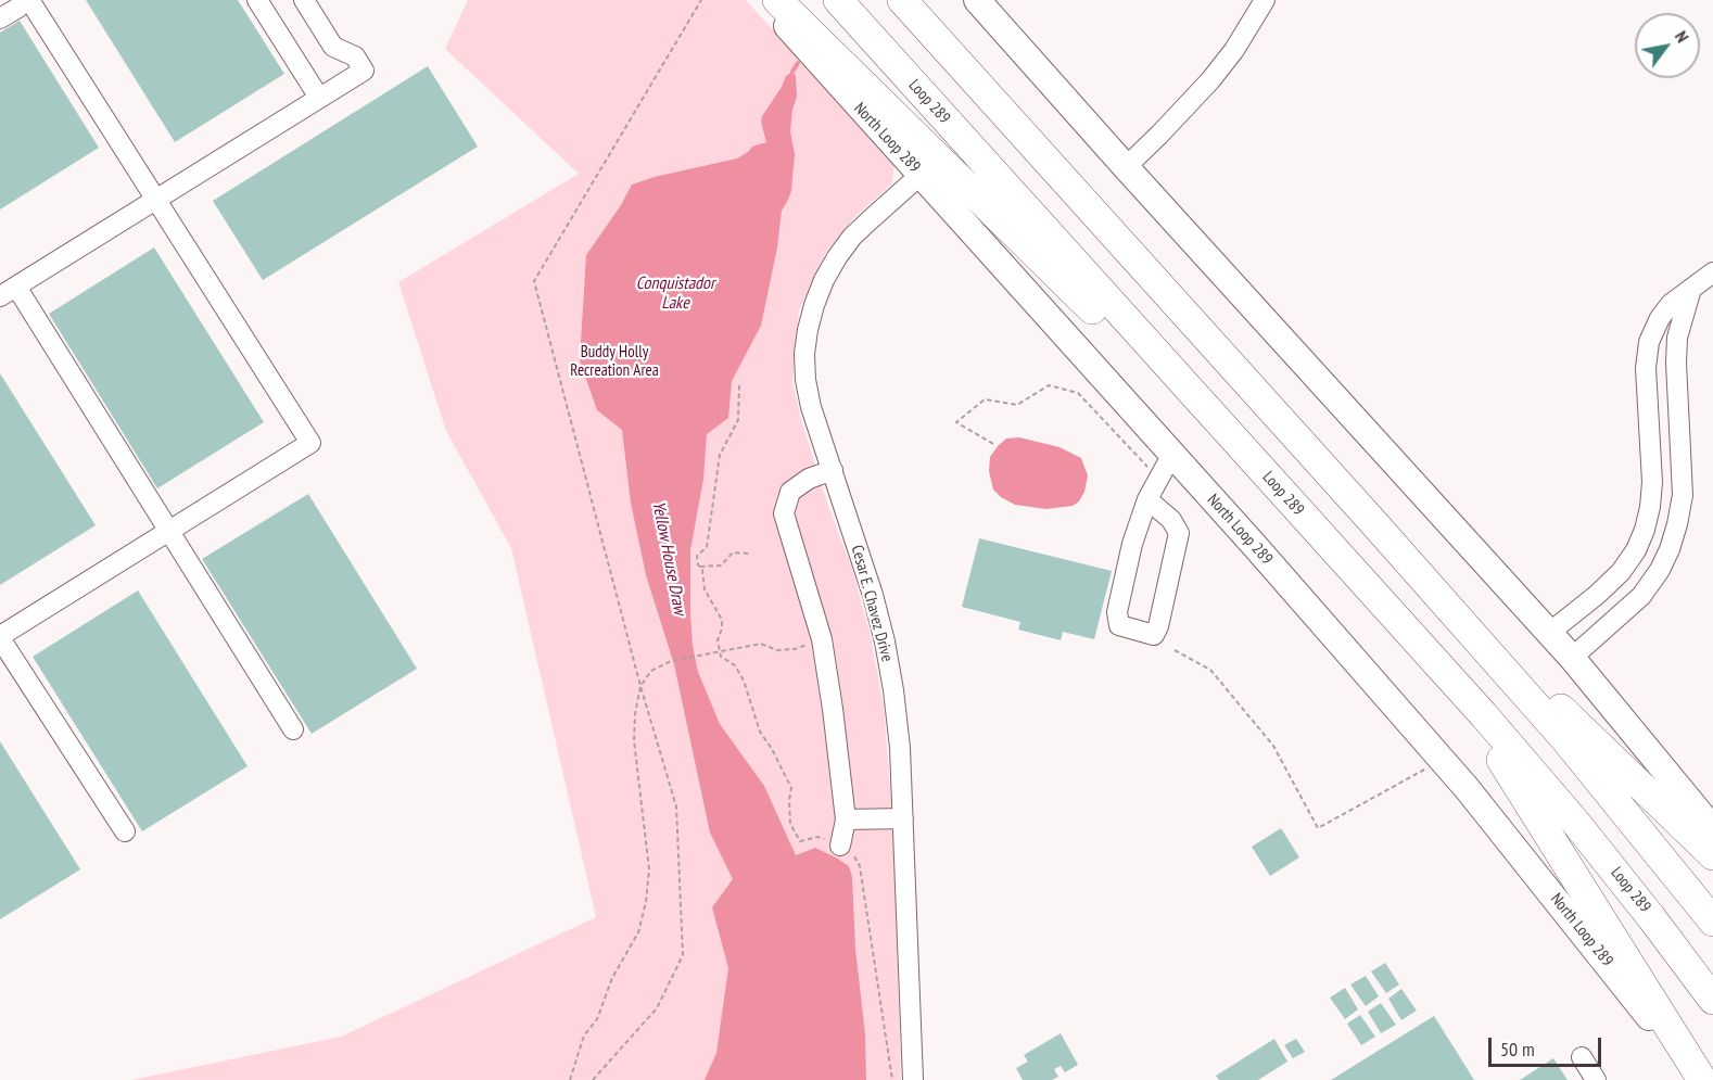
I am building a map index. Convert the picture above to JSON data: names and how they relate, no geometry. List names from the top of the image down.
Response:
{
  "streets": {
    "highway": ["Loop 289"],
    "main road": ["North Loop 289"],
    "street": ["Cesar E. Chavez Drive"]
  },
  "crossings": [
    ["North Loop 289", "Cesar E. Chavez Drive"]
  ],
  "water": ["Conquistador Lake", "Yellow House Draw"],
  "parks": ["Buddy Holly Recreation Area"],
  "scale_bar": "50 m",
  "north": "top right"
}
